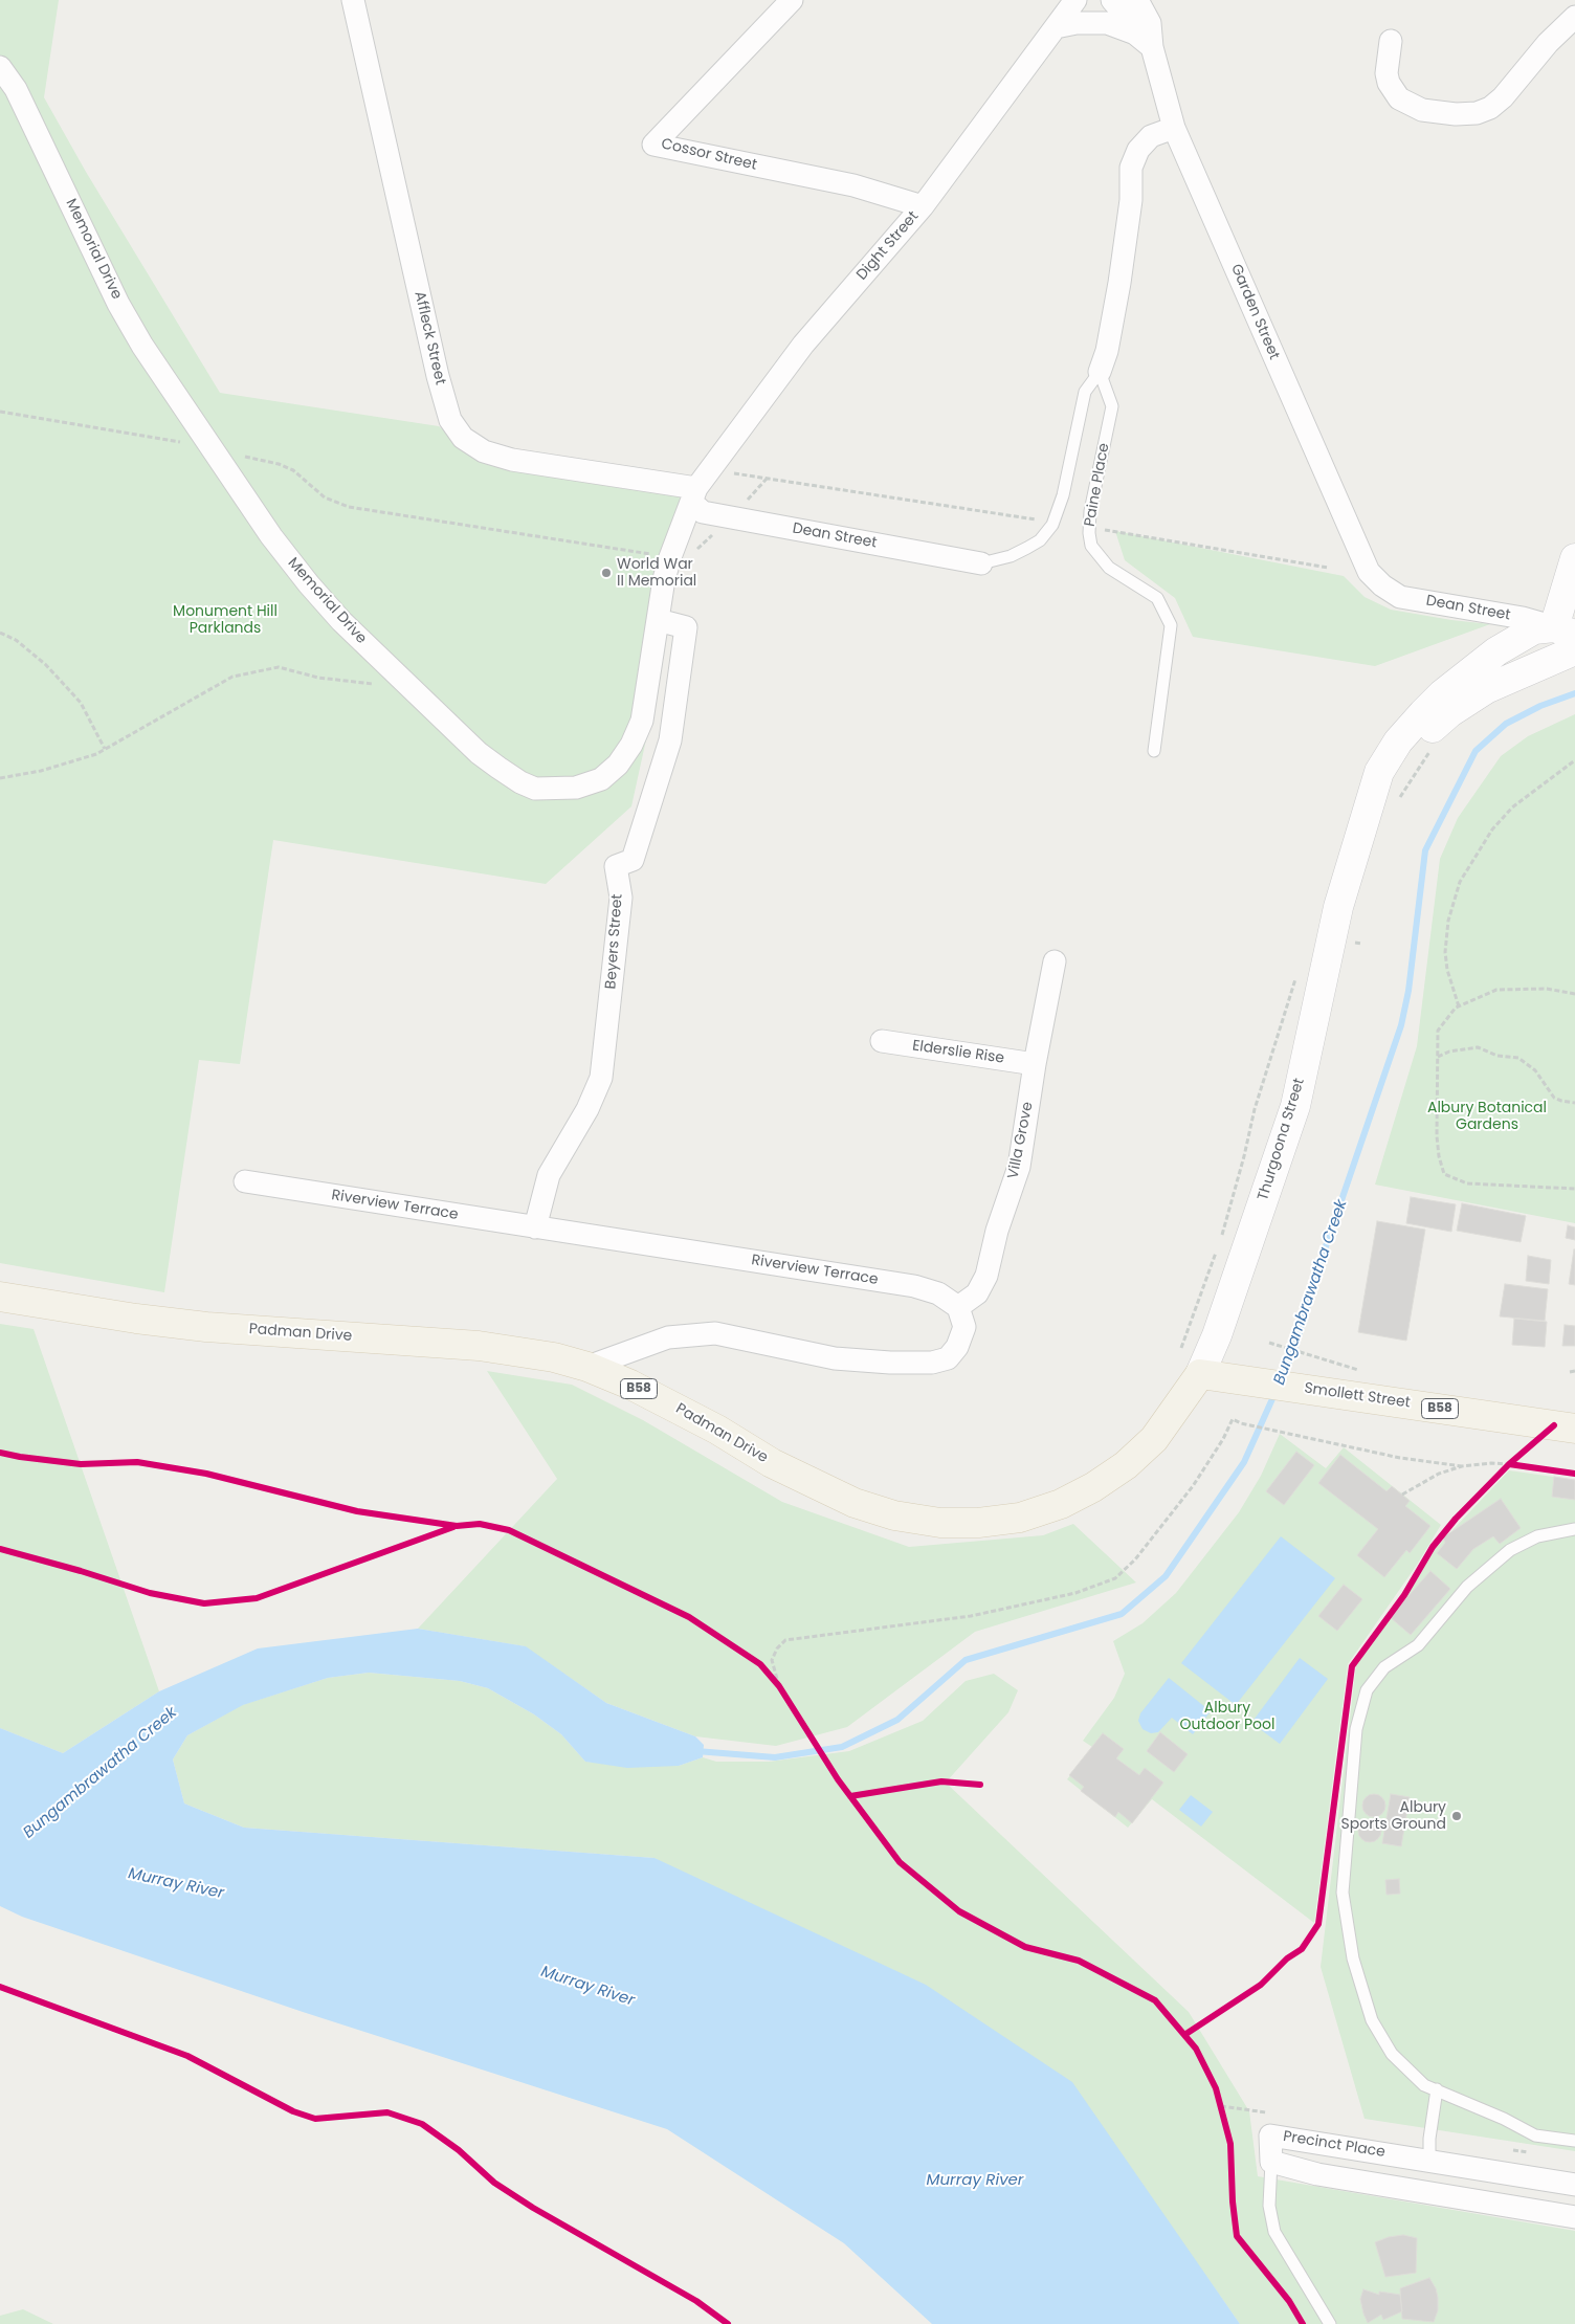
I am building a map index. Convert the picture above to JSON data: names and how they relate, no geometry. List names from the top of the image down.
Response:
{
  "streets": {
    "main road": [
      "Thurgoona Street",
      "Padman Drive",
      "B58",
      "Smollett Street"
    ],
    "street": [
      "Cossor Street",
      "Dight Street",
      "Memorial Drive",
      "Garden Street",
      "Affleck Street",
      "Paine Place",
      "Dean Street",
      "Beyers Street",
      "Elderslie Rise",
      "Villa Grove",
      "Riverview Terrace",
      "Precinct Place"
    ]
  },
  "crossings": [
    ["Cossor Street", "Dight Street"],
    ["Dight Street", "Memorial Drive"],
    ["Dight Street", "Affleck Street"],
    ["Dight Street", "Dean Street"],
    ["Memorial Drive", "Affleck Street"],
    ["Memorial Drive", "Dean Street"],
    ["Memorial Drive", "Beyers Street"],
    ["Garden Street", "Paine Place"],
    ["Garden Street", "Dean Street"],
    ["Affleck Street", "Dean Street"],
    ["Paine Place", "Dean Street"],
    ["Dean Street", "Thurgoona Street"],
    ["Beyers Street", "Riverview Terrace"],
    ["Elderslie Rise", "Villa Grove"],
    ["Thurgoona Street", "Padman Drive"],
    ["Thurgoona Street", "Smollett Street"],
    ["Villa Grove", "Riverview Terrace"],
    ["Padman Drive", "Smollett Street"]
  ],
  "water": ["Bungambrawatha Creek", "Murray River"],
  "parks": ["Monument Hill Parklands", "Albury Botanical Gardens", "Albury Outdoor Pool"],
  "places": ["World War II Memorial", "Albury Sports Ground"]
}
